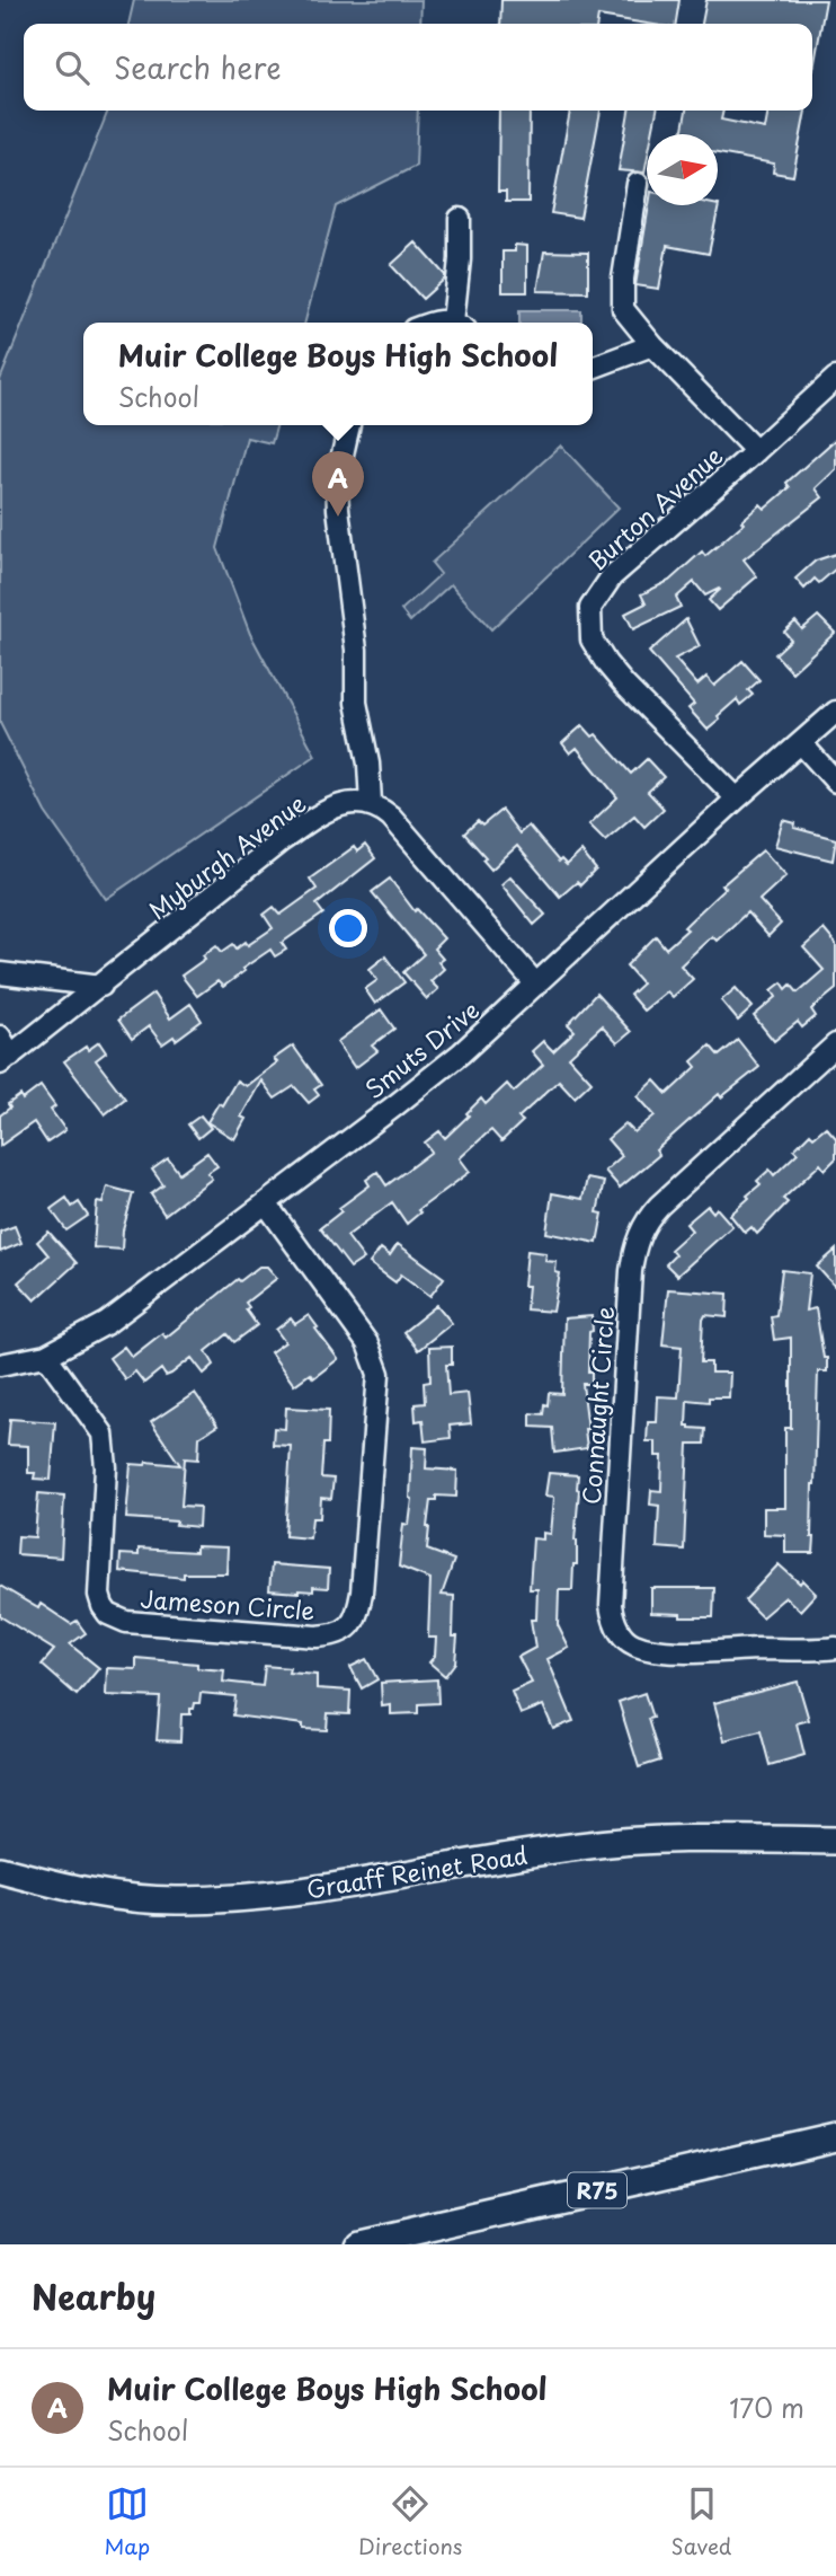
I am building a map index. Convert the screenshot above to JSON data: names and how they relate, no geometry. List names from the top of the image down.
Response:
{
  "streets": {
    "main road": ["Graaff Reinet Road", "R75"],
    "street": [
      "Burton Avenue",
      "Myburgh Avenue",
      "Smuts Drive",
      "Connaught Circle",
      "Jameson Circle"
    ]
  },
  "crossings": [
    ["Burton Avenue", "Smuts Drive"],
    ["Smuts Drive", "Jameson Circle"]
  ],
  "north": "right",
  "page": {
    "search": "Search here",
    "popup": ["Muir College Boys High School", "School"],
    "pins": "A",
    "heading": "Nearby",
    "list": [
      {
        "mark": "A",
        "name": "Muir College Boys High School",
        "note": "School",
        "value": "170 m"
      }
    ],
    "nav": ["Map", "Directions", "Saved"]
  }
}
